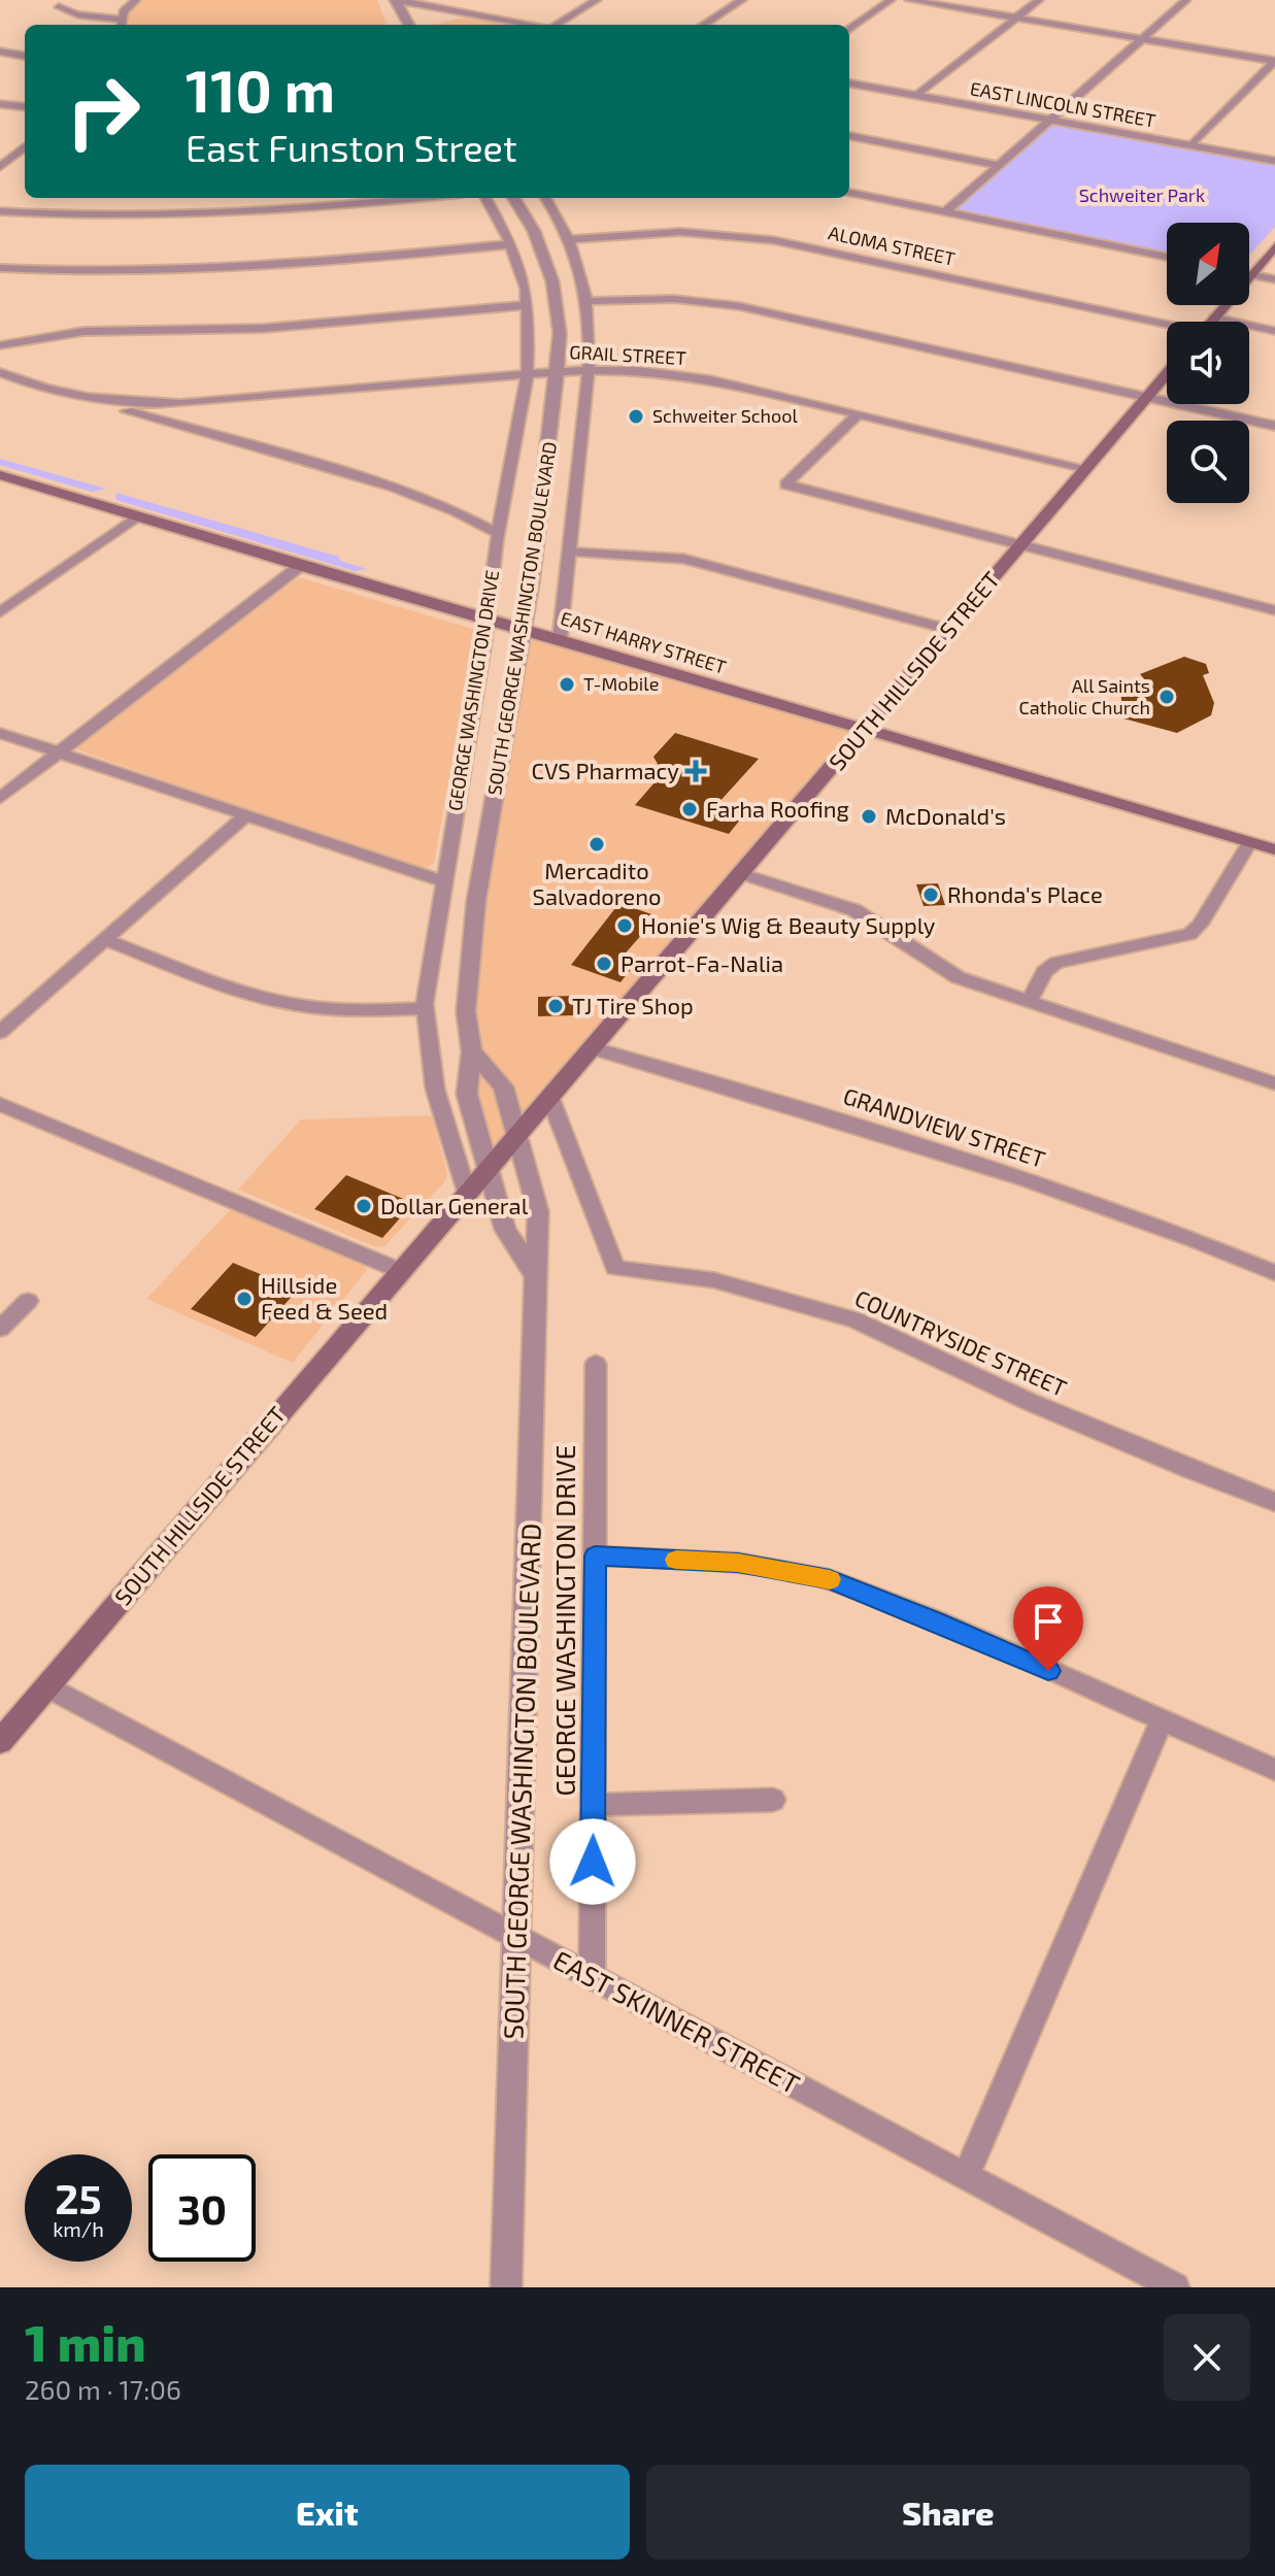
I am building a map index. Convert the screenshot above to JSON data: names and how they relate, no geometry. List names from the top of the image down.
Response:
{
  "streets": {
    "main road": ["EAST HARRY STREET", "SOUTH HILLSIDE STREET"],
    "street": [
      "EAST LINCOLN STREET",
      "ALOMA STREET",
      "GRAIL STREET",
      "SOUTH GEORGE WASHINGTON BOULEVARD",
      "GEORGE WASHINGTON DRIVE",
      "GRANDVIEW STREET",
      "COUNTRYSIDE STREET",
      "EAST SKINNER STREET"
    ]
  },
  "crossings": [
    ["GRAIL STREET", "SOUTH GEORGE WASHINGTON BOULEVARD"],
    ["GRAIL STREET", "SOUTH HILLSIDE STREET"],
    ["GRAIL STREET", "GEORGE WASHINGTON DRIVE"],
    ["SOUTH GEORGE WASHINGTON BOULEVARD", "EAST HARRY STREET"],
    ["SOUTH GEORGE WASHINGTON BOULEVARD", "SOUTH HILLSIDE STREET"],
    ["SOUTH GEORGE WASHINGTON BOULEVARD", "EAST SKINNER STREET"],
    ["EAST HARRY STREET", "SOUTH HILLSIDE STREET"],
    ["EAST HARRY STREET", "GEORGE WASHINGTON DRIVE"],
    ["SOUTH HILLSIDE STREET", "GEORGE WASHINGTON DRIVE"],
    ["SOUTH HILLSIDE STREET", "GRANDVIEW STREET"],
    ["SOUTH HILLSIDE STREET", "COUNTRYSIDE STREET"],
    ["SOUTH HILLSIDE STREET", "EAST SKINNER STREET"],
    ["GEORGE WASHINGTON DRIVE", "EAST SKINNER STREET"]
  ],
  "parks": ["Schweiter Park"],
  "places": {
    "other": [
      "Schweiter School",
      "T-Mobile",
      "All Saints Catholic Church",
      "Farha Roofing",
      "McDonald's",
      "Mercadito Salvadoreno",
      "Rhonda's Place",
      "Honie's Wig & Beauty Supply",
      "Parrot-Fa-Nalia",
      "TJ Tire Shop",
      "Dollar General",
      "Hillside Feed & Seed"
    ],
    "health": ["CVS Pharmacy"]
  },
  "north": "top right",
  "page": {
    "turn": ["110 m", "East Funston Street"],
    "speed": "25 km/h",
    "limit": "30",
    "heading": ["1 min", "260 m · 17:06"],
    "buttons": ["Exit", "Share"]
  }
}
